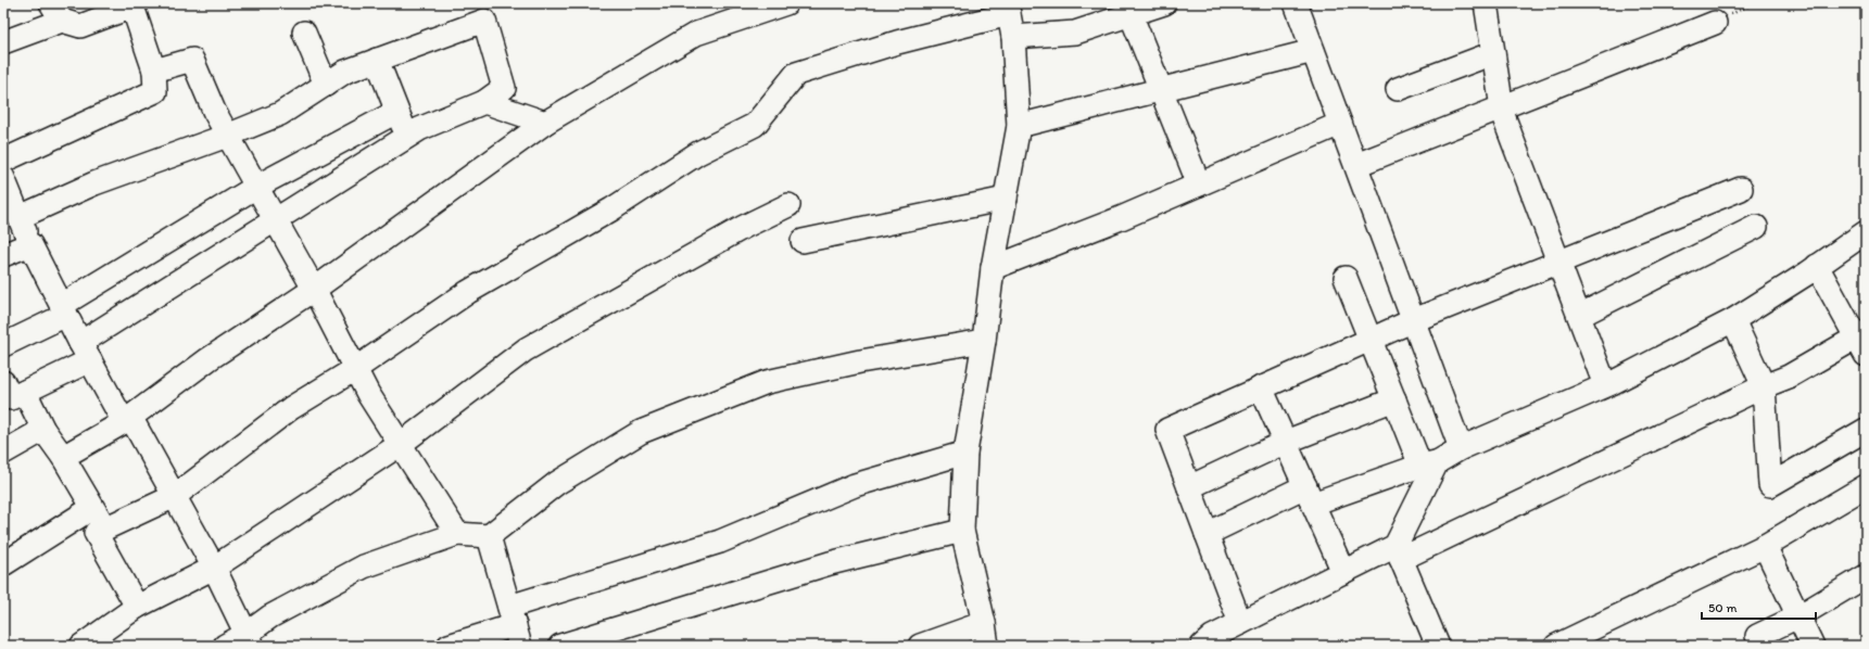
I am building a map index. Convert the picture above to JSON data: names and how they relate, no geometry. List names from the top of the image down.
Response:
{
  "scale_bar": "50 m"
}
